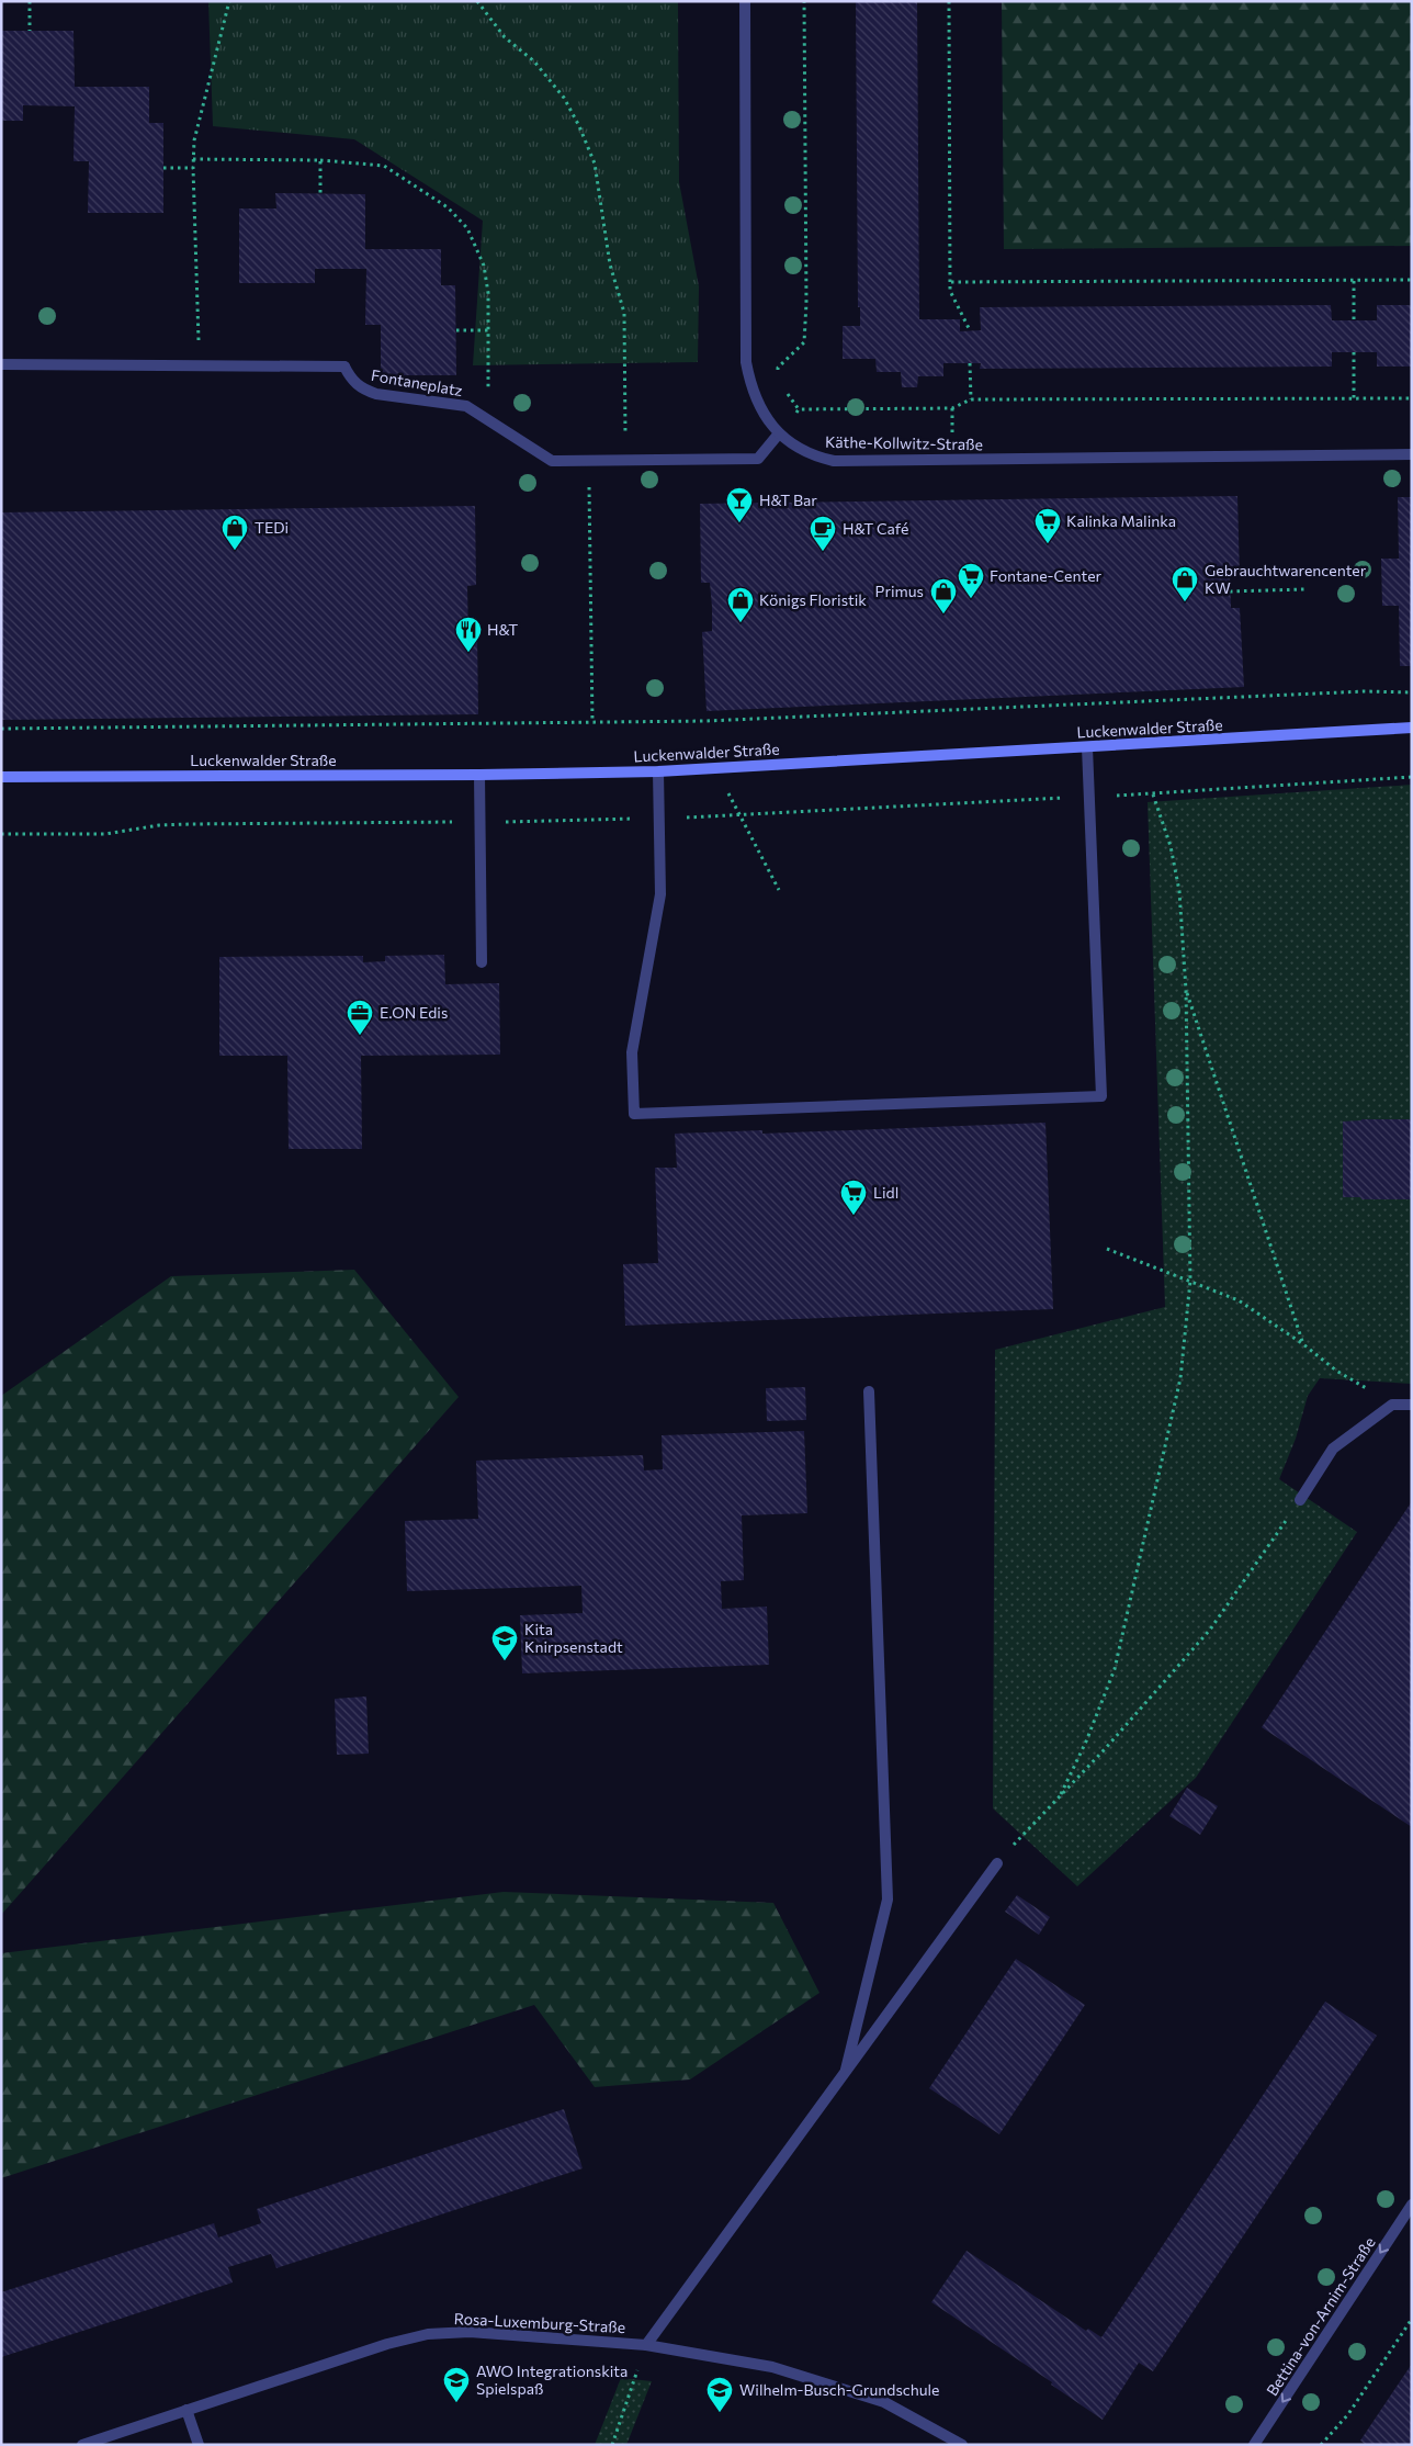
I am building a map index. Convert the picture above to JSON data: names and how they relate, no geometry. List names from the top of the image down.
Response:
{
  "streets": {
    "main road": ["Luckenwalder Straße"],
    "street": [
      "Fontaneplatz",
      "Käthe-Kollwitz-Straße",
      "Bettina-von-Arnim-Straße",
      "Rosa-Luxemburg-Straße"
    ]
  },
  "crossings": [
    ["Fontaneplatz", "Käthe-Kollwitz-Straße"]
  ],
  "one_way": ["Bettina-von-Arnim-Straße"],
  "places": {
    "bar": ["H&T Bar"],
    "supermarket": ["Kalinka Malinka", "Fontane-Center", "Lidl"],
    "shop": [
      "TEDi",
      "Gebrauchtwarencenter KW",
      "Primus",
      "Königs Floristik"
    ],
    "cafe": ["H&T Café"],
    "restaurant": ["H&T"],
    "office": ["E.ON Edis"],
    "school or university": ["Kita Knirpsenstadt", "AWO Integrationskita Spielspaß", "Wilhelm-Busch-Grundschule"]
  }
}
